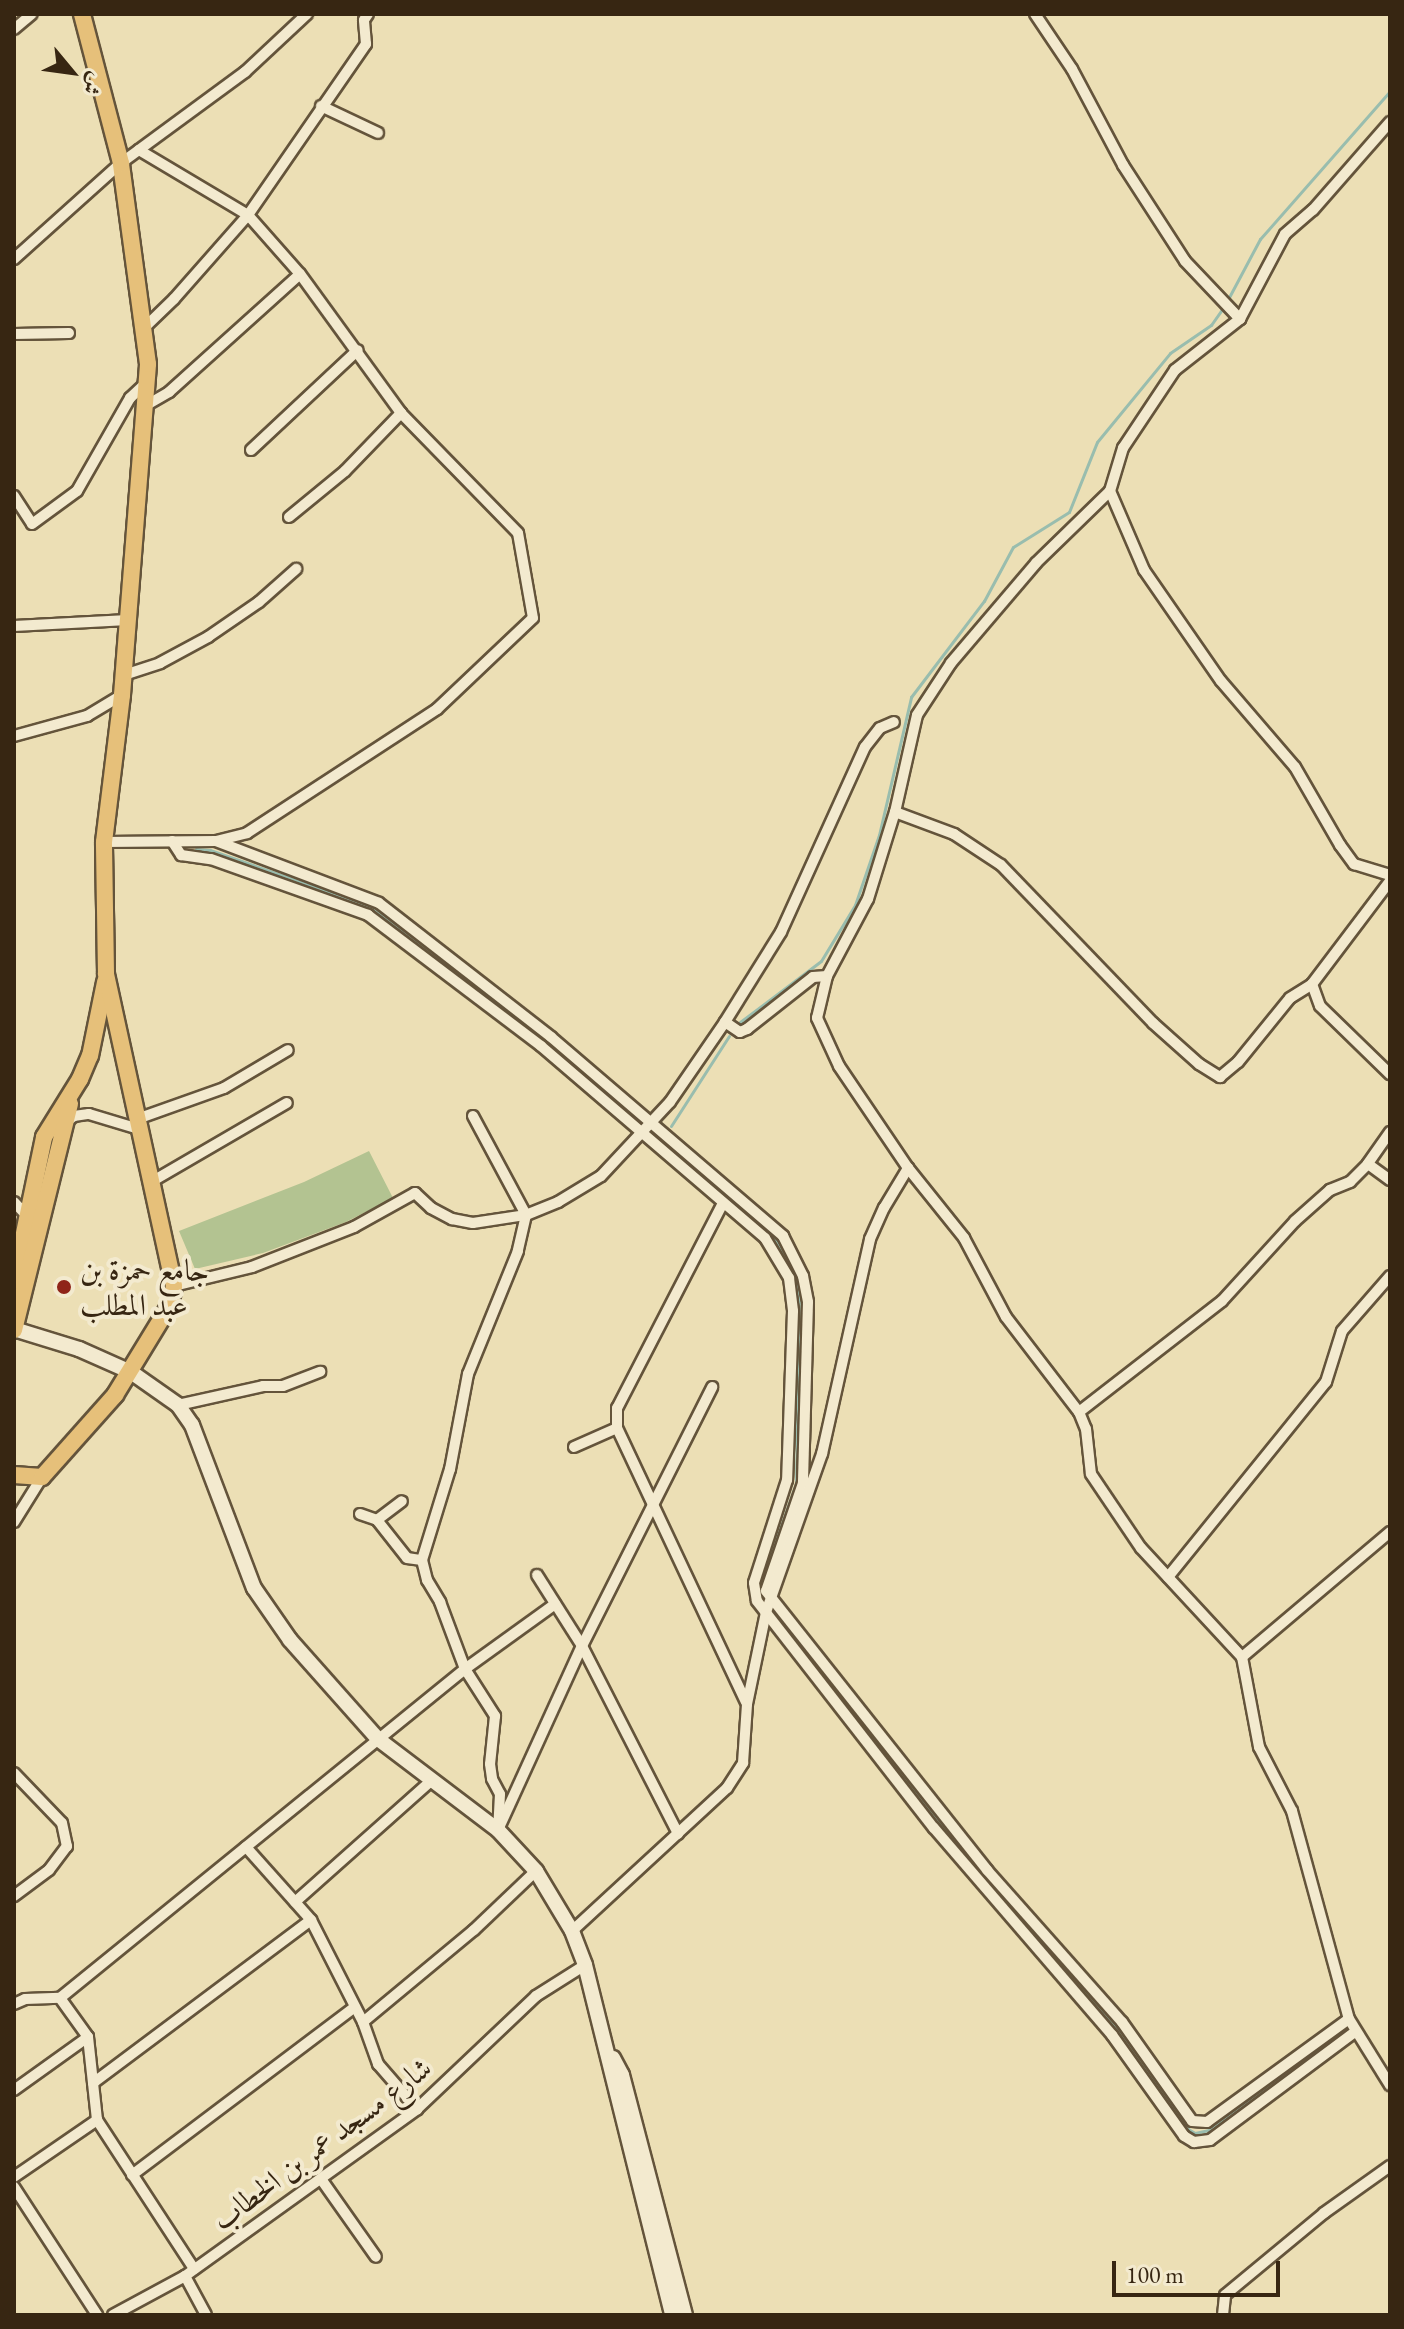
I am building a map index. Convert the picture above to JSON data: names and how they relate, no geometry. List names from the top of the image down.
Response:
{
  "streets": {
    "street": ["شارع مسجد عمر بن الخطاب"]
  },
  "places": ["جامع حمزة بن عبد المطلب"],
  "scale_bar": "100 m",
  "north": "bottom right"
}
